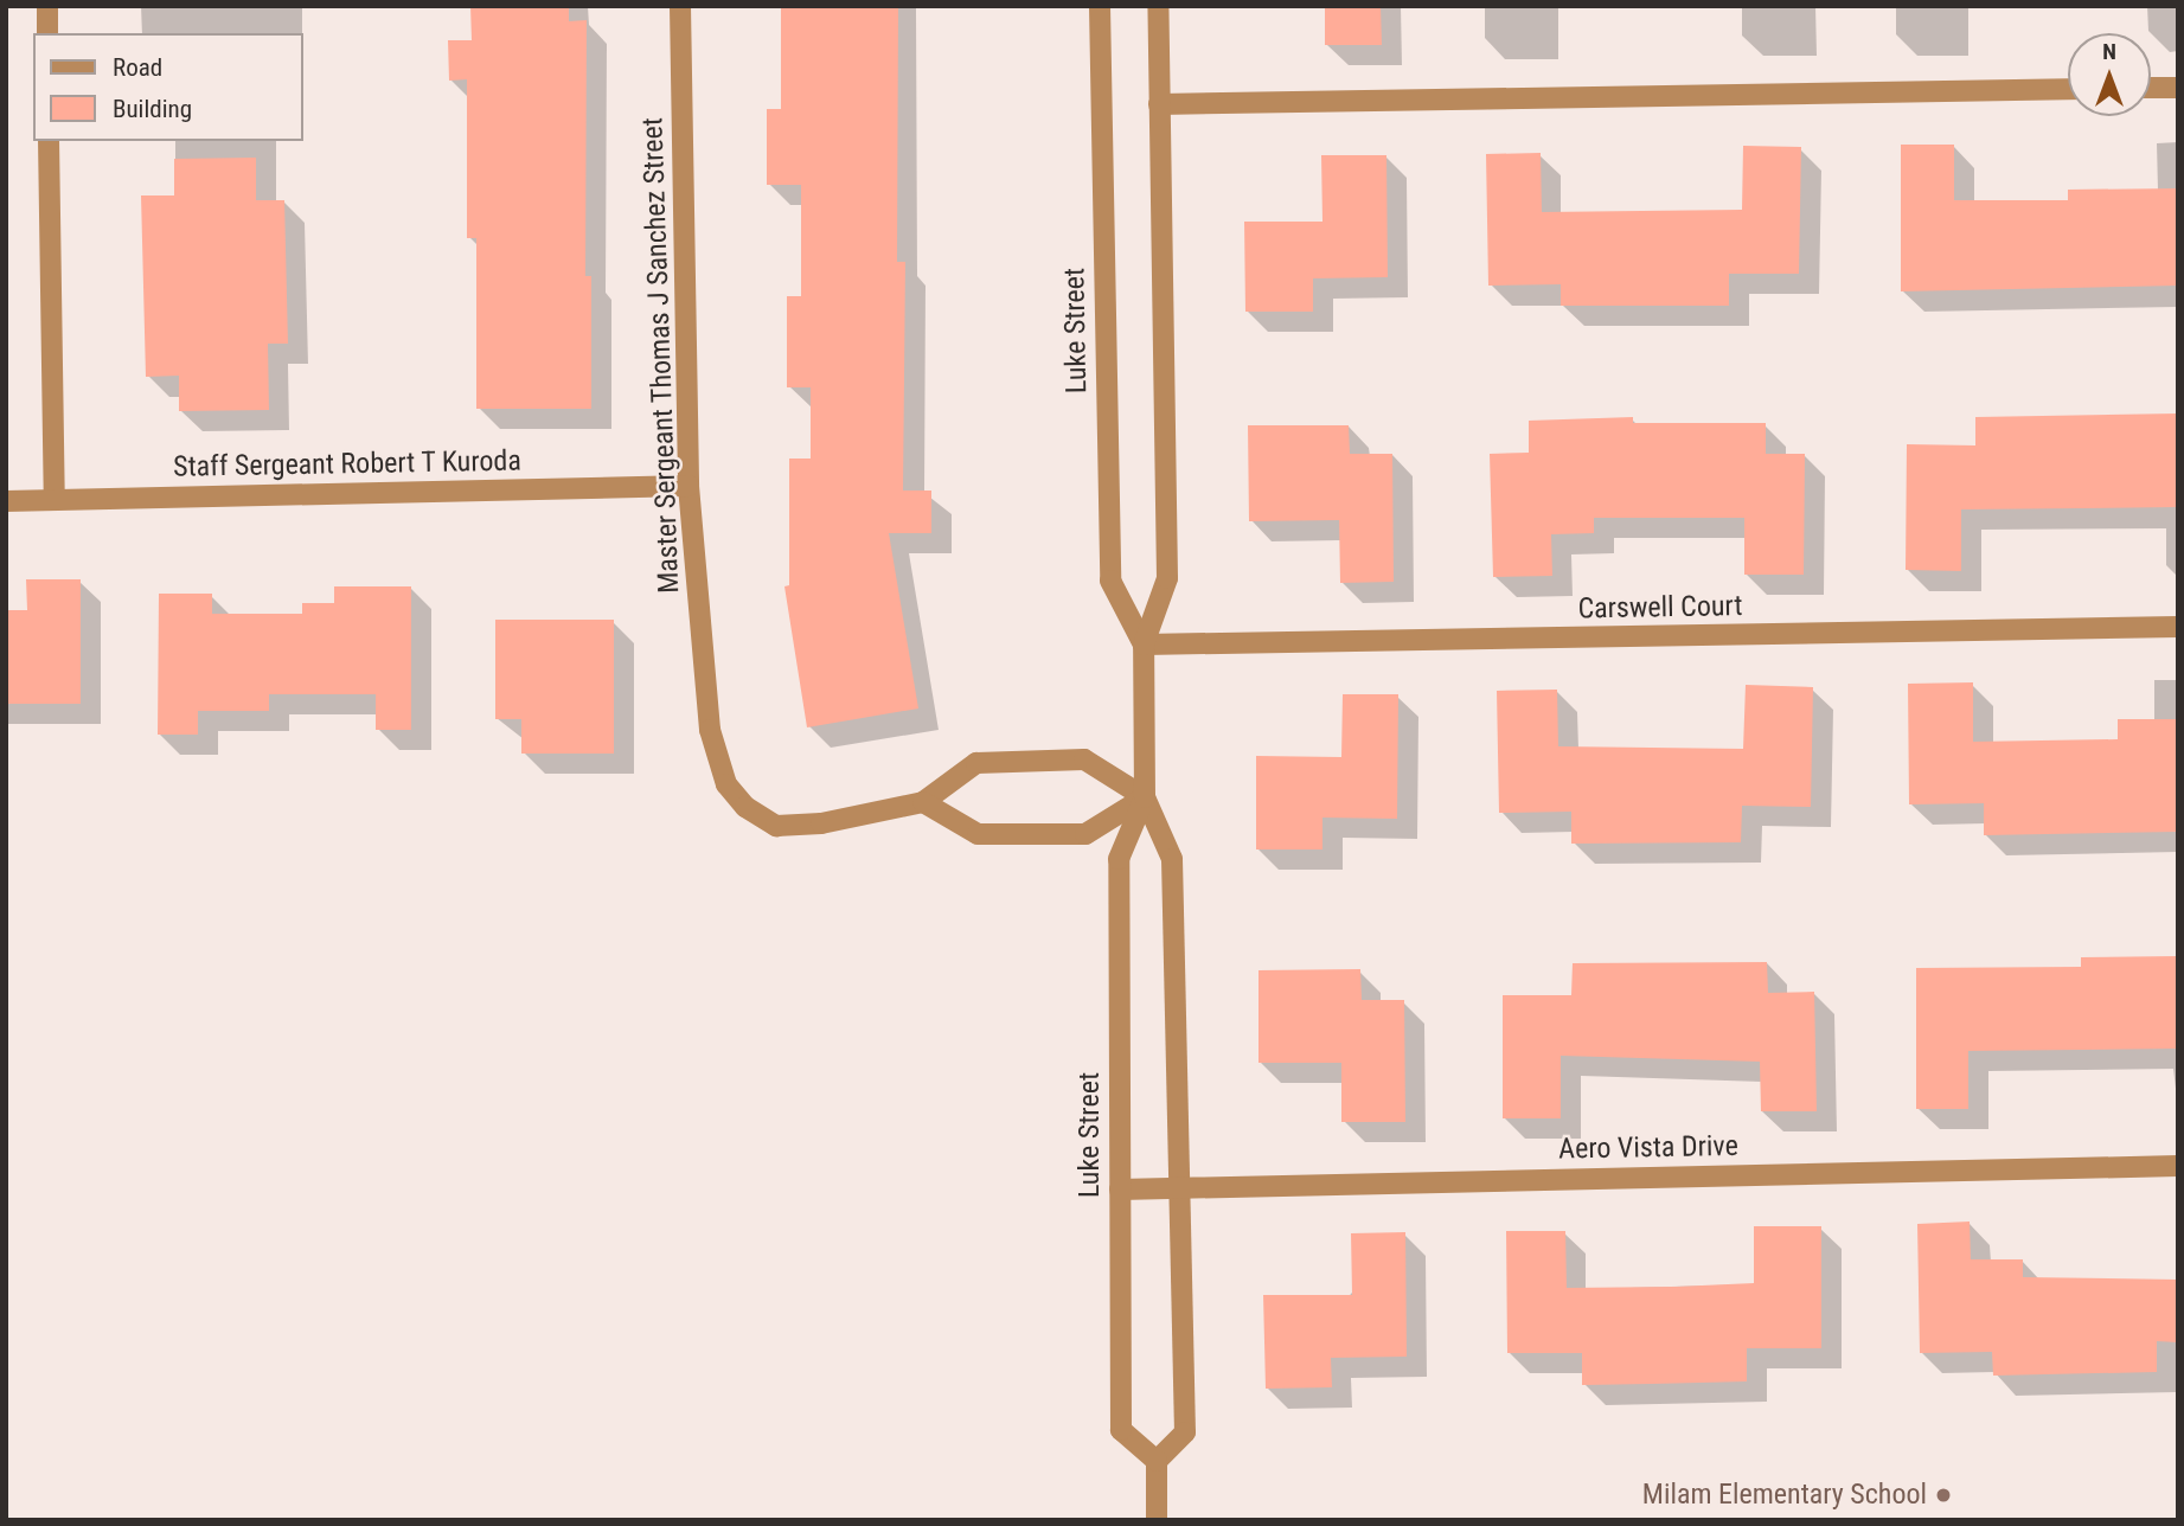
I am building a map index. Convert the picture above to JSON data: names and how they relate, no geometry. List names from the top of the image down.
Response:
{
  "streets": {
    "street": [
      "Luke Street",
      "Master Sergeant Thomas J Sanchez Street",
      "Staff Sergeant Robert T Kuroda",
      "Carswell Court",
      "Aero Vista Drive"
    ]
  },
  "crossings": [
    ["Luke Street", "Master Sergeant Thomas J Sanchez Street"],
    ["Luke Street", "Carswell Court"],
    ["Luke Street", "Aero Vista Drive"],
    ["Master Sergeant Thomas J Sanchez Street", "Staff Sergeant Robert T Kuroda"]
  ],
  "places": ["Milam Elementary School"],
  "legend": ["Road", "Building"],
  "north": "top"
}
